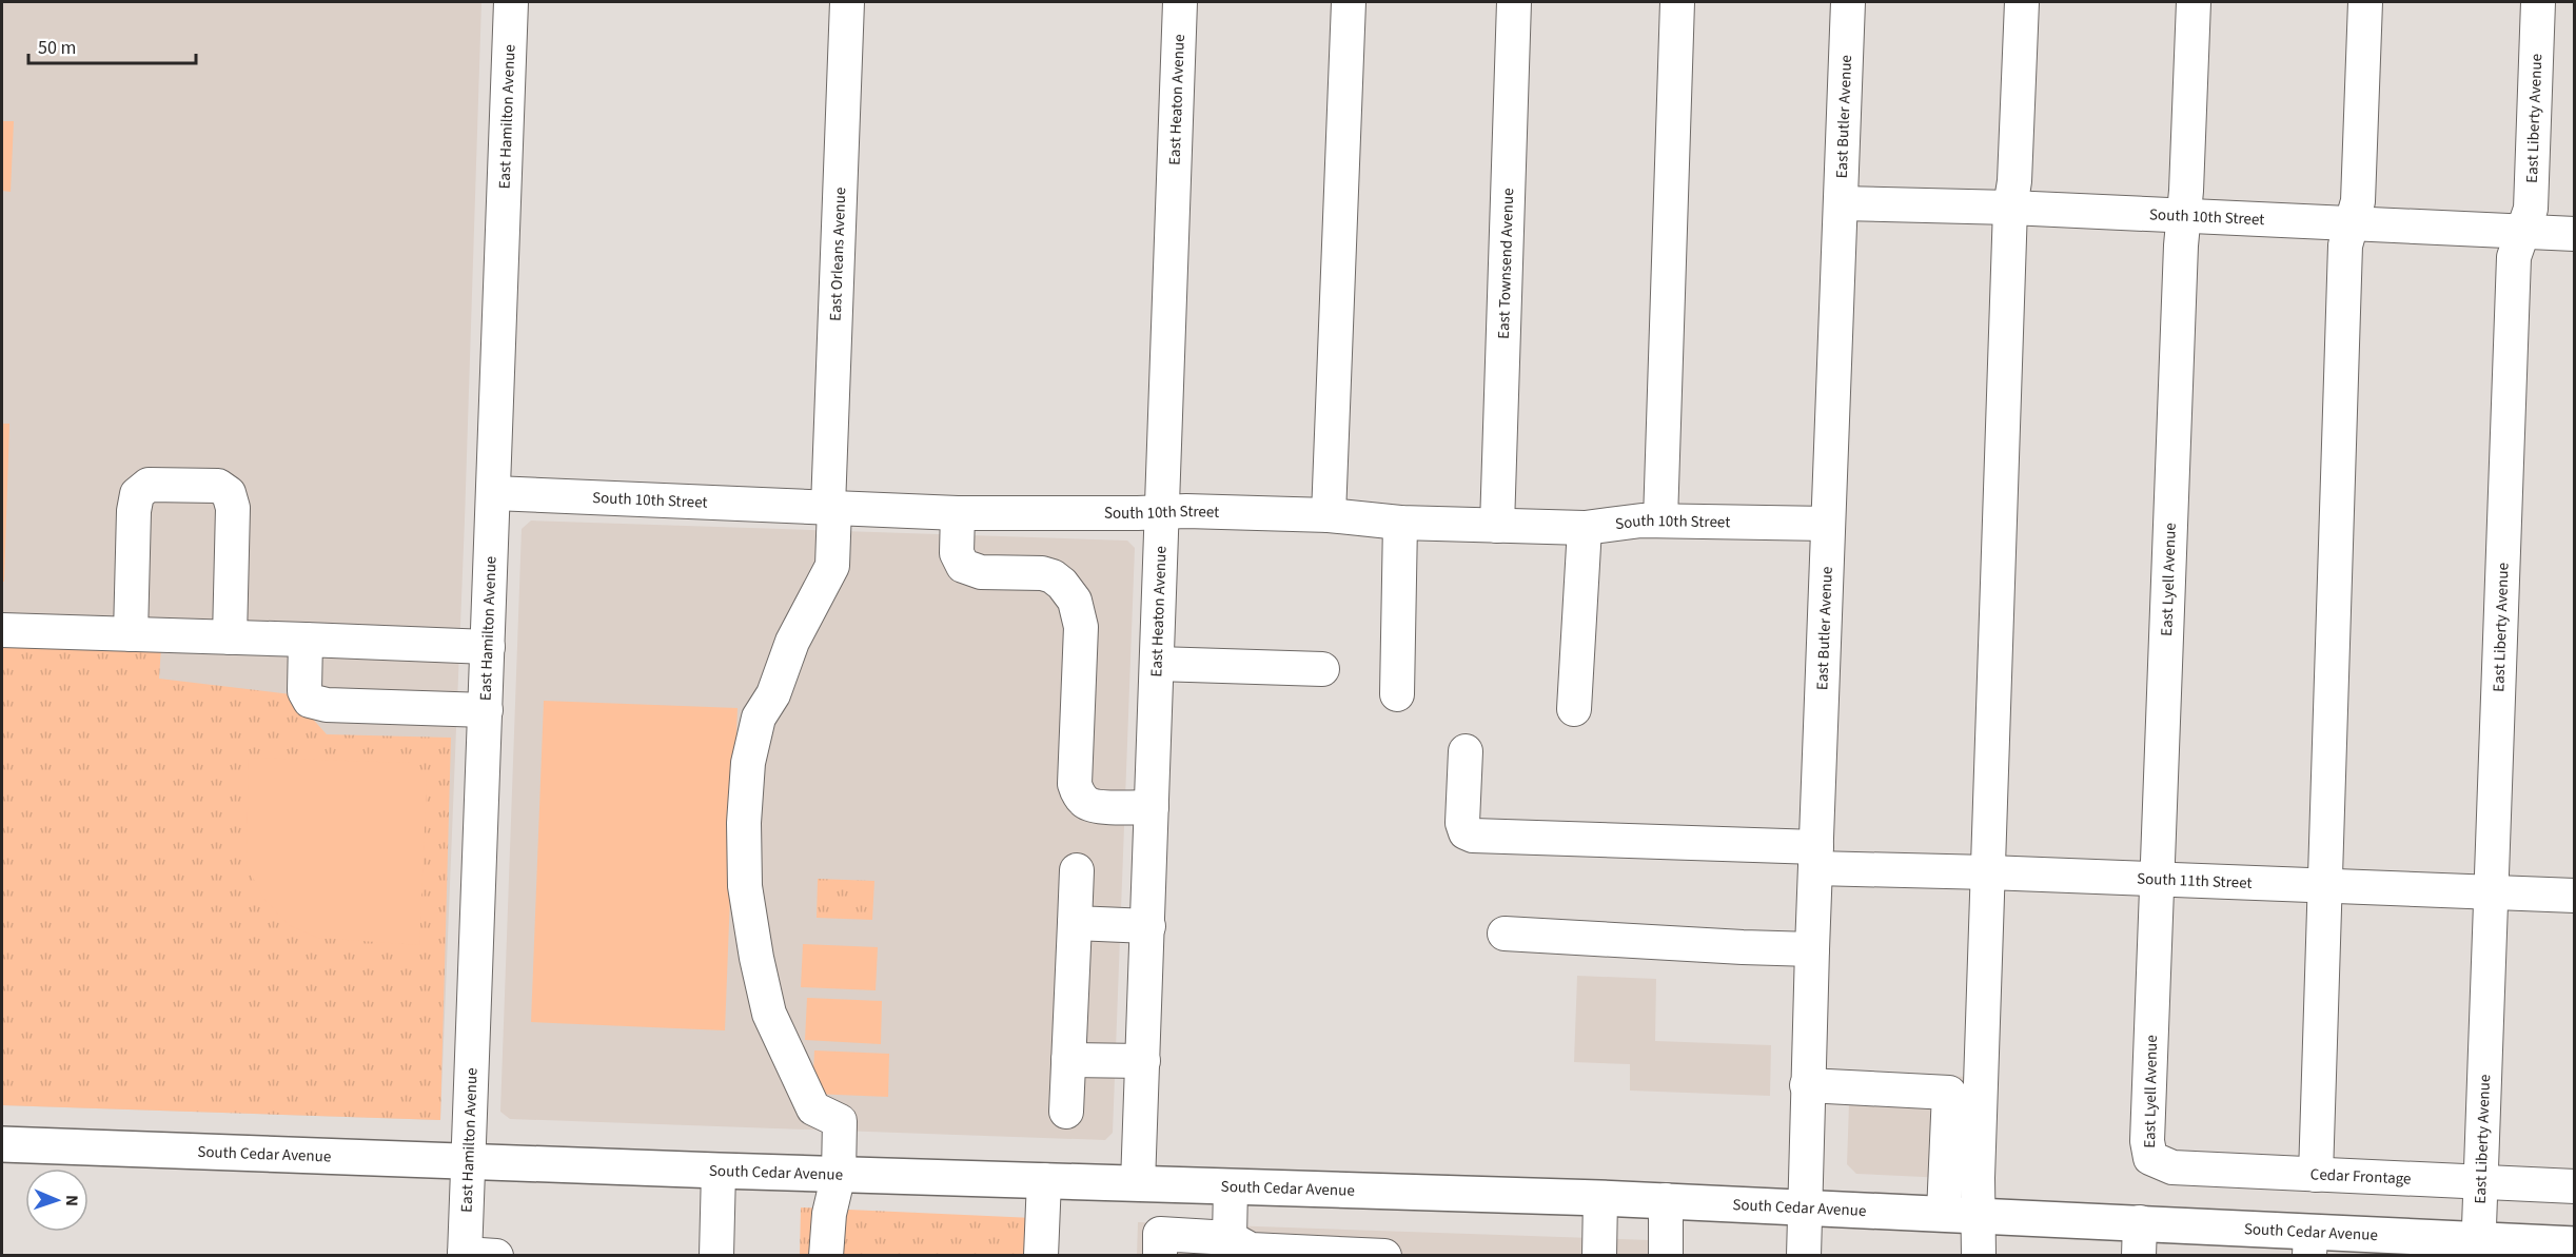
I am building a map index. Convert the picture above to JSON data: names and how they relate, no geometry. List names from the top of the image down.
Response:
{
  "streets": {
    "main road": ["South Cedar Avenue"],
    "street": [
      "East Heaton Avenue",
      "East Hamilton Avenue",
      "East Butler Avenue",
      "East Liberty Avenue",
      "South 10th Street",
      "East Orleans Avenue",
      "East Townsend Avenue",
      "East Lyell Avenue",
      "South 11th Street",
      "Cedar Frontage"
    ]
  },
  "crossings": [
    ["East Heaton Avenue", "South 10th Street"],
    ["East Heaton Avenue", "South Cedar Avenue"],
    ["East Hamilton Avenue", "South 10th Street"],
    ["East Hamilton Avenue", "South Cedar Avenue"],
    ["East Butler Avenue", "South 10th Street"],
    ["East Butler Avenue", "South 11th Street"],
    ["East Butler Avenue", "South Cedar Avenue"],
    ["East Liberty Avenue", "South 10th Street"],
    ["East Liberty Avenue", "South 11th Street"],
    ["East Liberty Avenue", "South Cedar Avenue"],
    ["East Liberty Avenue", "Cedar Frontage"],
    ["South 10th Street", "East Orleans Avenue"],
    ["South 10th Street", "East Townsend Avenue"],
    ["South 10th Street", "East Lyell Avenue"],
    ["East Orleans Avenue", "South Cedar Avenue"],
    ["East Lyell Avenue", "South 11th Street"],
    ["East Lyell Avenue", "Cedar Frontage"]
  ],
  "scale_bar": "50 m",
  "north": "right"
}
